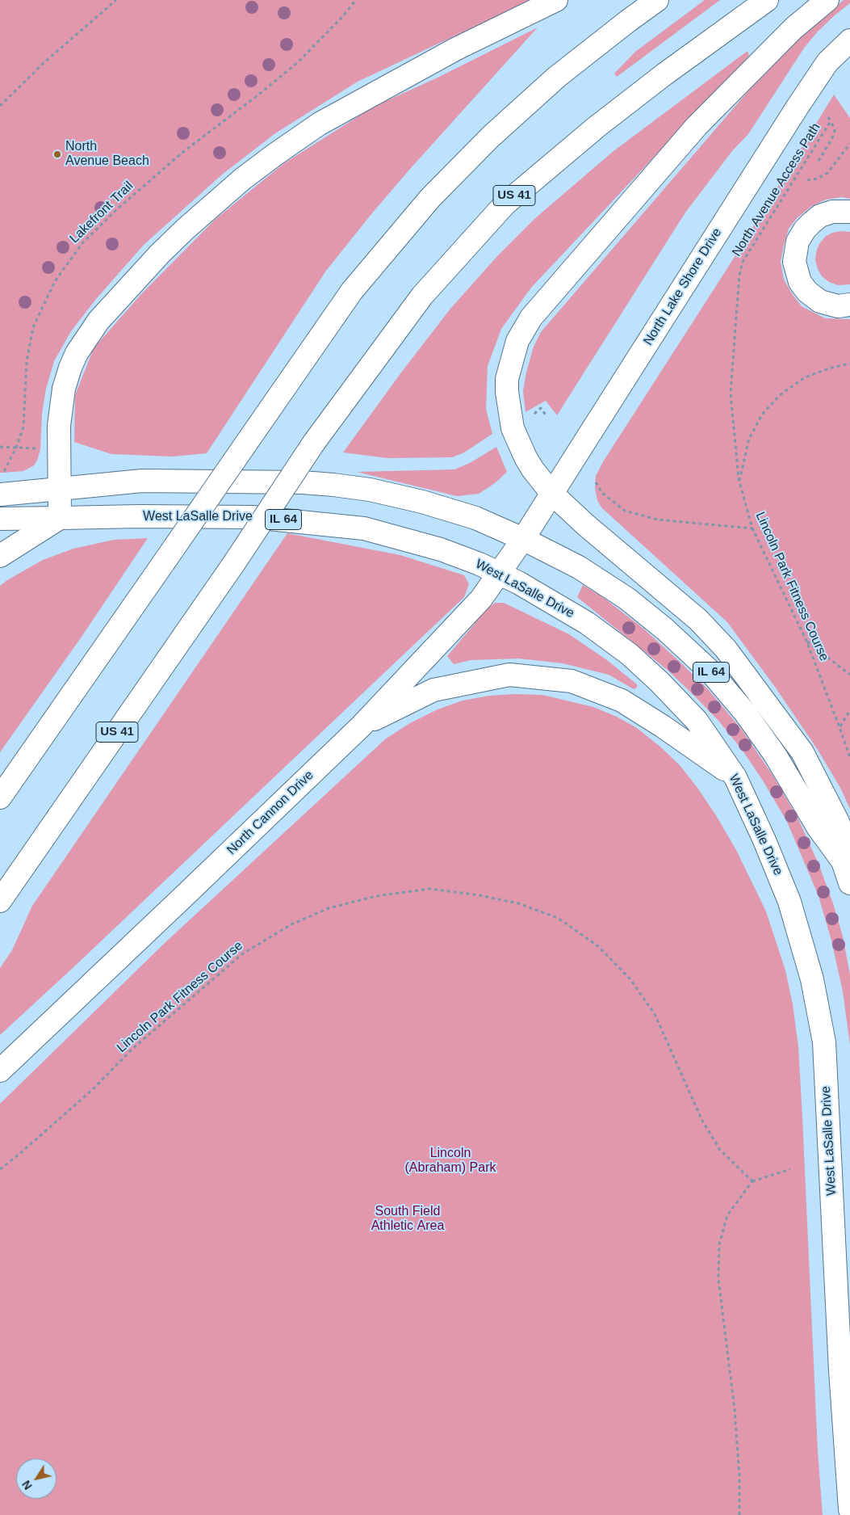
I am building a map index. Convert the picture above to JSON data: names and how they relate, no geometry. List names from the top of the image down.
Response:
{
  "streets": {
    "main road": [
      "US 41",
      "North Lake Shore Drive",
      "West LaSalle Drive",
      "IL 64",
      "North Cannon Drive"
    ],
    "path": ["North Avenue Access Path", "Lakefront Trail", "Lincoln Park Fitness Course"]
  },
  "crossings": [
    ["North Avenue Access Path", "Lincoln Park Fitness Course"],
    ["North Lake Shore Drive", "IL 64"],
    ["North Lake Shore Drive", "North Cannon Drive"],
    ["West LaSalle Drive", "North Cannon Drive"],
    ["IL 64", "North Cannon Drive"]
  ],
  "parks": ["Lincoln (Abraham) Park", "South Field Athletic Area"],
  "places": ["North Avenue Beach"],
  "north": "bottom left"
}
